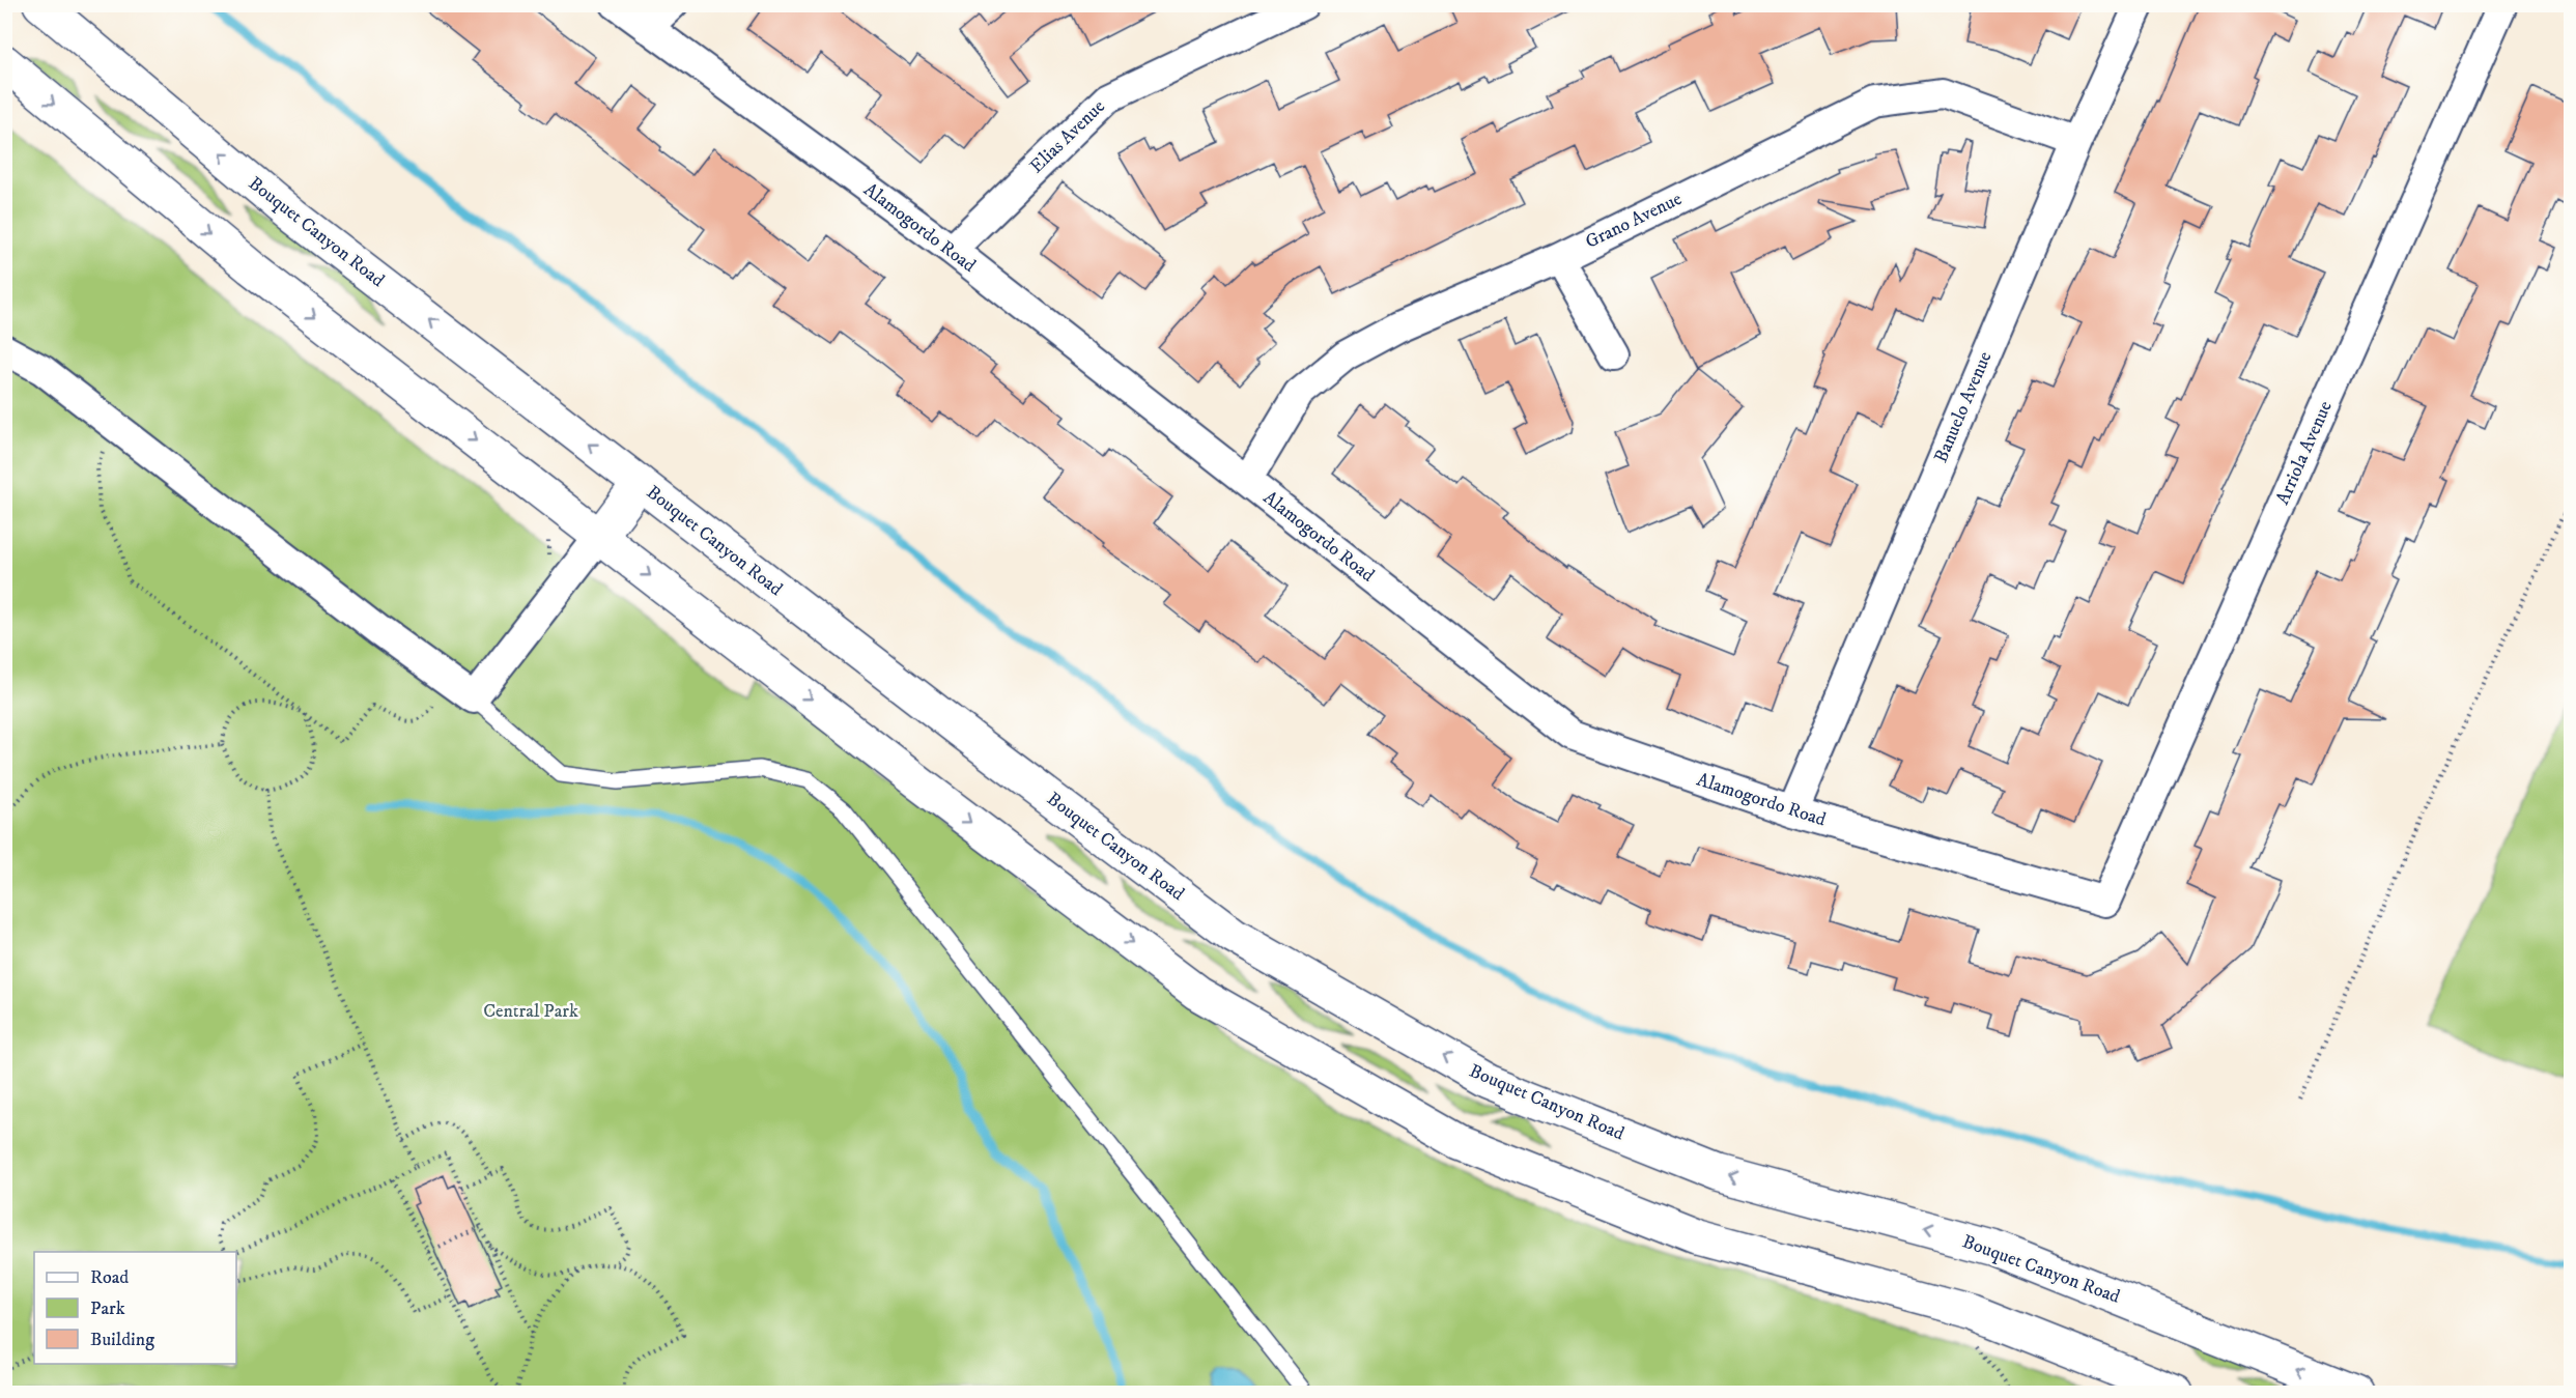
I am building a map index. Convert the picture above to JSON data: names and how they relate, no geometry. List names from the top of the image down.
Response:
{
  "streets": {
    "main road": ["Bouquet Canyon Road"],
    "street": [
      "Elias Avenue",
      "Grano Avenue",
      "Alamogordo Road",
      "Banuelo Avenue",
      "Arriola Avenue"
    ]
  },
  "crossings": [
    ["Elias Avenue", "Alamogordo Road"],
    ["Grano Avenue", "Alamogordo Road"],
    ["Grano Avenue", "Banuelo Avenue"],
    ["Alamogordo Road", "Banuelo Avenue"],
    ["Alamogordo Road", "Arriola Avenue"]
  ],
  "parks": ["Central Park"],
  "legend": ["Road", "Park", "Building"]
}
